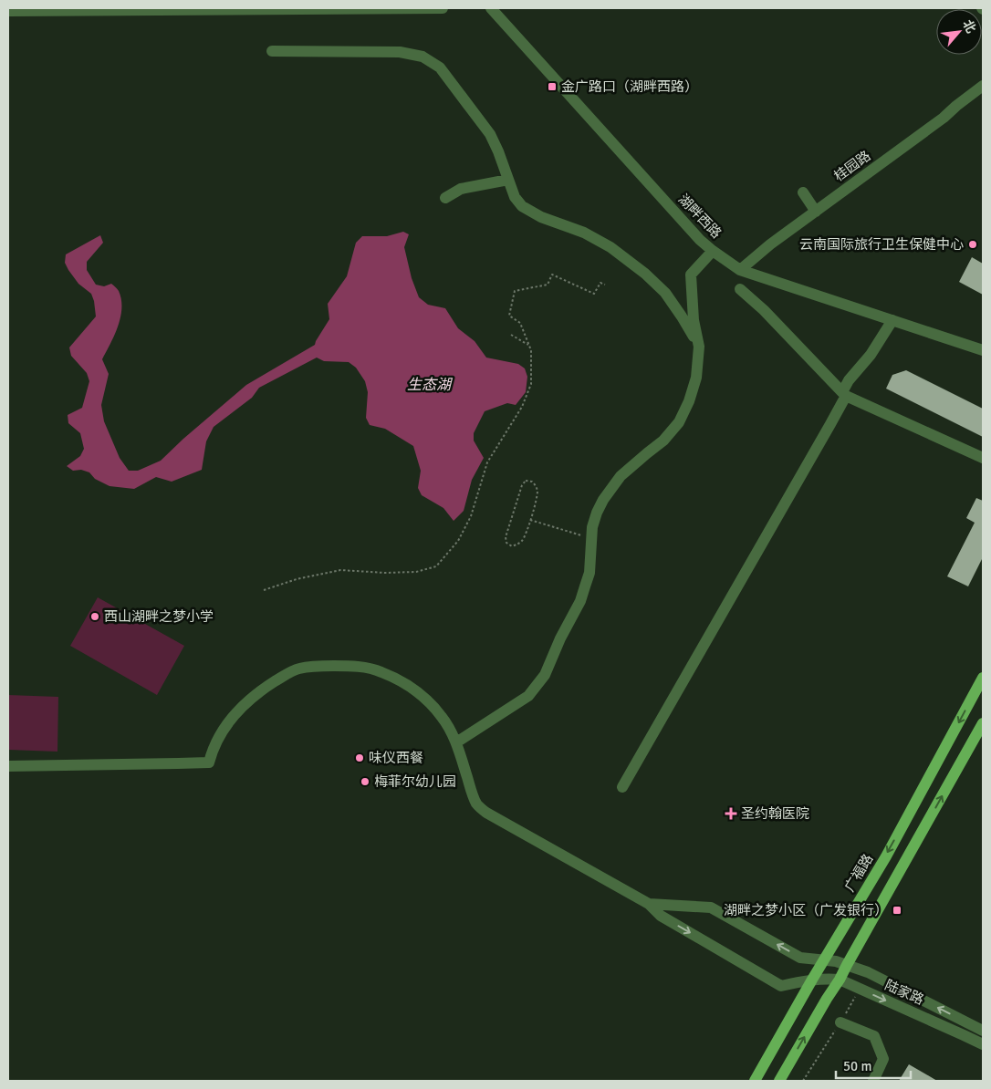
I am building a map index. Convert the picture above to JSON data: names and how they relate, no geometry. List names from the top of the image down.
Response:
{
  "streets": {
    "main road": ["广福路"],
    "street": ["桂园路", "湖畔西路", "陆家路"]
  },
  "crossings": [
    ["桂园路", "湖畔西路"],
    ["广福路", "陆家路"]
  ],
  "water": ["生态湖"],
  "places": {
    "transit": ["金广路口（湖畔西路）", "湖畔之梦小区（广发银行）"],
    "other": [
      "云南国际旅行卫生保健中心",
      "西山湖畔之梦小学",
      "味仪西餐",
      "梅菲尔幼儿园"
    ],
    "health": ["圣约翰医院"]
  },
  "scale_bar": "50 m",
  "north": "top right"
}
